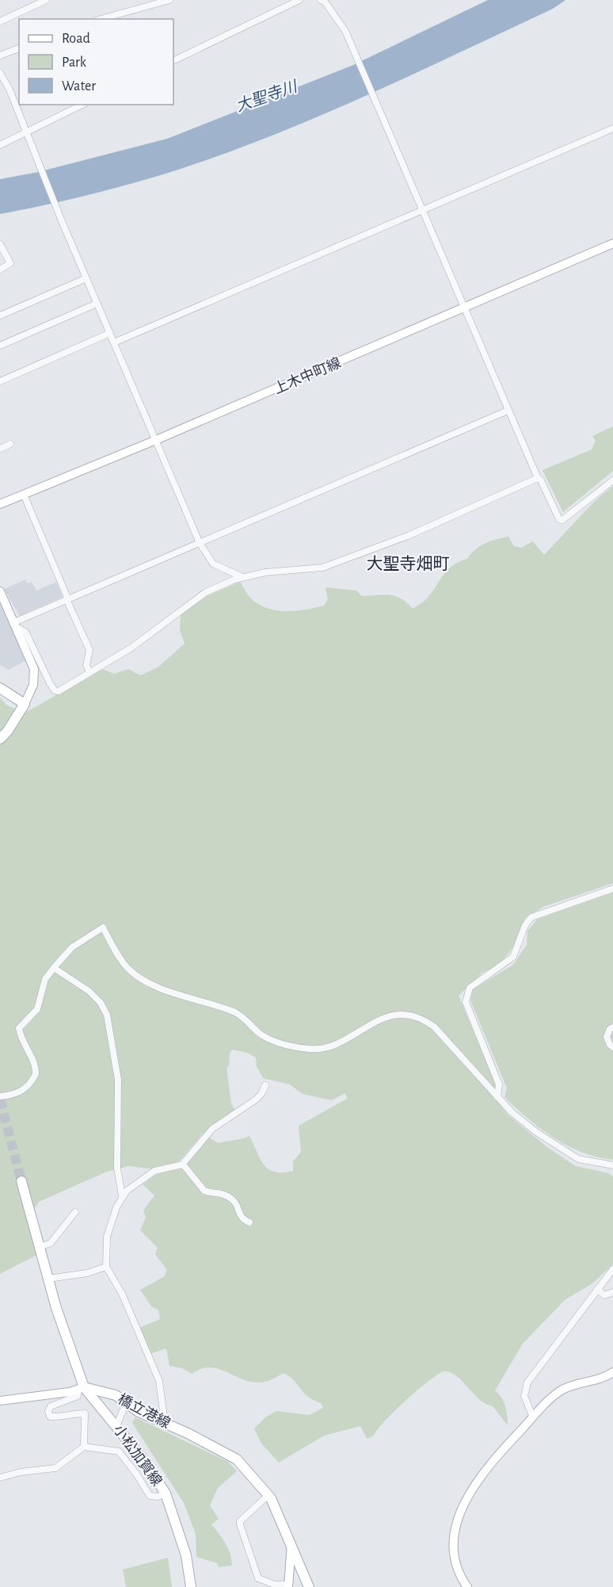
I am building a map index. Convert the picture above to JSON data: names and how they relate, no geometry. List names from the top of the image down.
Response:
{
  "streets": {
    "main road": ["上木中町線", "橋立港線", "小松加賀線"]
  },
  "crossings": [
    ["橋立港線", "小松加賀線"]
  ],
  "districts": ["大聖寺畑町"],
  "water": ["大聖寺川"],
  "legend": ["Road", "Park", "Water"]
}
